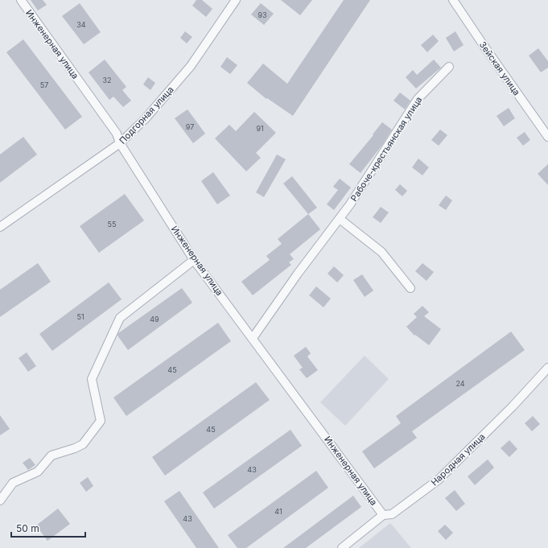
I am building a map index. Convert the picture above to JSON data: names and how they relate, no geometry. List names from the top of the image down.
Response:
{
  "streets": {
    "street": [
      "Инженерная улица",
      "Зейская улица",
      "Подгорная улица",
      "Рабоче-крестьянская улица",
      "Народная улица"
    ]
  },
  "crossings": [
    ["Инженерная улица", "Подгорная улица"],
    ["Инженерная улица", "Рабоче-крестьянская улица"],
    ["Инженерная улица", "Народная улица"]
  ],
  "house_numbers": [
    "93",
    "34",
    "32",
    "57",
    "97",
    "91",
    "55",
    "51",
    "49",
    "45",
    "24",
    "45",
    "43",
    "41",
    "43"
  ],
  "scale_bar": "50 m"
}
